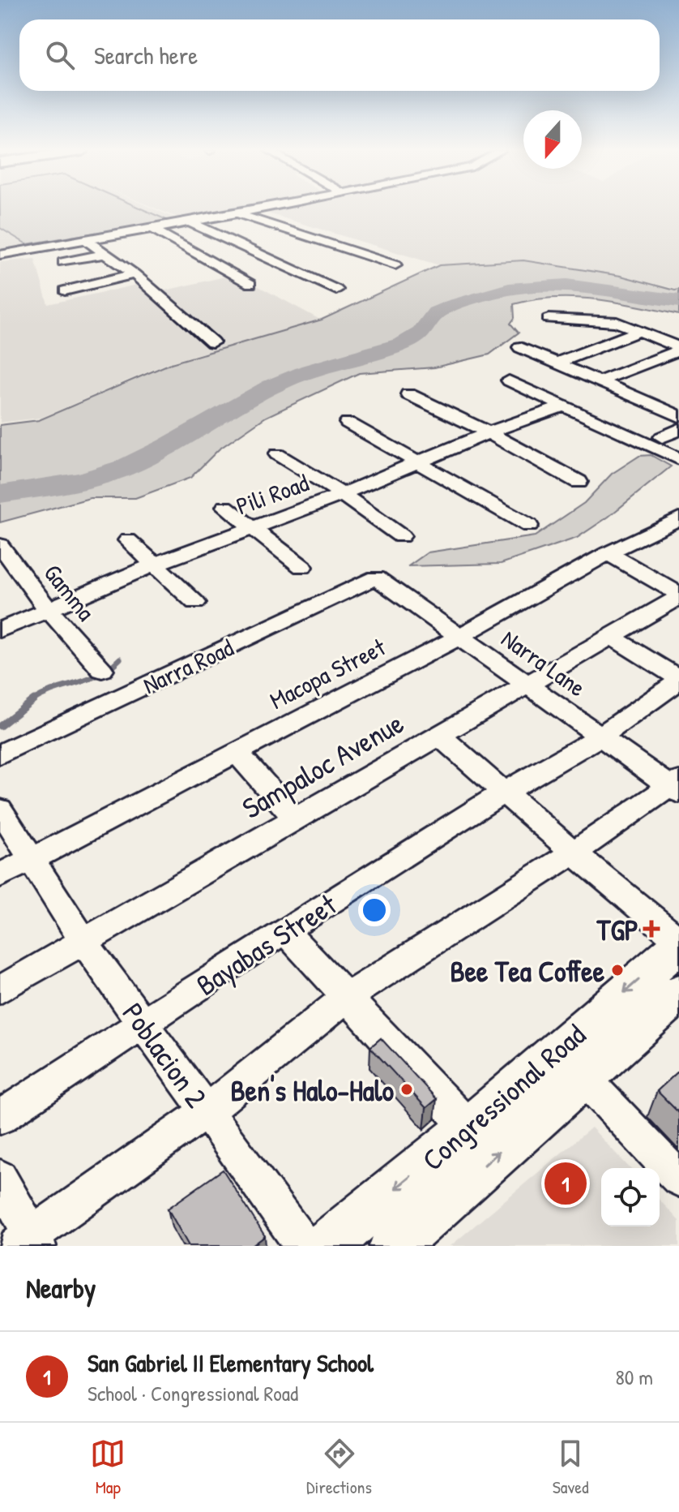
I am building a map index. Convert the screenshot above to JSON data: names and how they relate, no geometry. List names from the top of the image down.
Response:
{
  "streets": {
    "main road": ["Congressional Road"],
    "street": [
      "Pili Road",
      "Gamma",
      "Narra Lane",
      "Narra Road",
      "Macopa Street",
      "Sampaloc Avenue",
      "Bayabas Street",
      "Poblacion 2"
    ]
  },
  "crossings": [
    ["Pili Road", "Gamma"],
    ["Narra Lane", "Narra Road"],
    ["Narra Lane", "Macopa Street"],
    ["Narra Lane", "Sampaloc Avenue"],
    ["Narra Lane", "Bayabas Street"],
    ["Macopa Street", "Poblacion 2"],
    ["Sampaloc Avenue", "Poblacion 2"],
    ["Bayabas Street", "Poblacion 2"]
  ],
  "places": {
    "health": ["TGP"],
    "other": ["Bee Tea Coffee", "Ben's Halo-Halo"]
  },
  "north": "bottom",
  "page": {
    "search": "Search here",
    "pins": "1",
    "heading": "Nearby",
    "list": [
      {
        "mark": "1",
        "name": "San Gabriel II Elementary School",
        "note": "School · Congressional Road",
        "value": "80 m"
      }
    ],
    "nav": ["Map", "Directions", "Saved"]
  }
}
